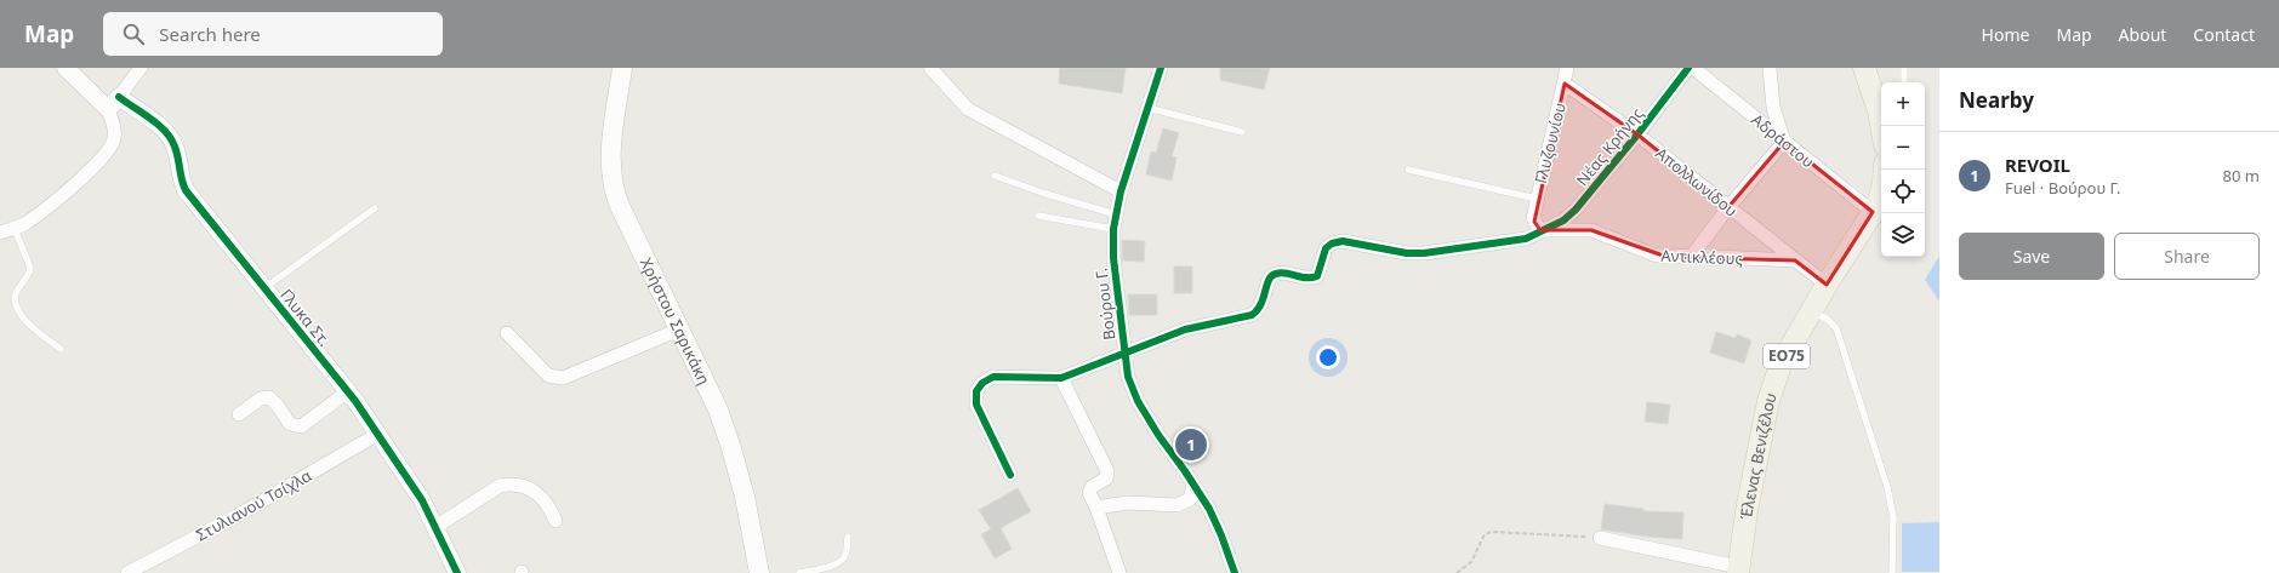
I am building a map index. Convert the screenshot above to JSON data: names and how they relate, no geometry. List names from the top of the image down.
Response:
{
  "streets": {
    "main road": ["Χρήστου Σαρικάκη", "ΕΟ75", "Έλενας Βενιζέλου"],
    "street": [
      "Αδράστου",
      "Γλυζουνίου",
      "Νέας Κρήνης",
      "Απολλωνίδου",
      "Αντικλέους",
      "Βούρου Γ.",
      "Γλυκα Στ.",
      "Στυλιανού Τσίχλα"
    ]
  },
  "crossings": [
    ["Αδράστου", "Έλενας Βενιζέλου"],
    ["Γλυζουνίου", "Νέας Κρήνης"],
    ["Γλυζουνίου", "Απολλωνίδου"],
    ["Γλυζουνίου", "Αντικλέους"],
    ["Νέας Κρήνης", "Απολλωνίδου"],
    ["Νέας Κρήνης", "Αντικλέους"],
    ["Νέας Κρήνης", "Βούρου Γ."],
    ["Απολλωνίδου", "Αντικλέους"],
    ["Απολλωνίδου", "Έλενας Βενιζέλου"],
    ["Γλυκα Στ.", "Στυλιανού Τσίχλα"]
  ],
  "page": {
    "header": "Map",
    "search": "Search here",
    "nav": [
      "Home",
      "Map",
      "About",
      "Contact"
    ],
    "heading": "Nearby",
    "map_buttons": ["+", "−"],
    "list": [
      {
        "mark": "1",
        "name": "REVOIL",
        "note": "Fuel · Βούρου Γ.",
        "value": "80 m"
      }
    ],
    "buttons": ["Save", "Share"],
    "pins": "1"
  }
}
